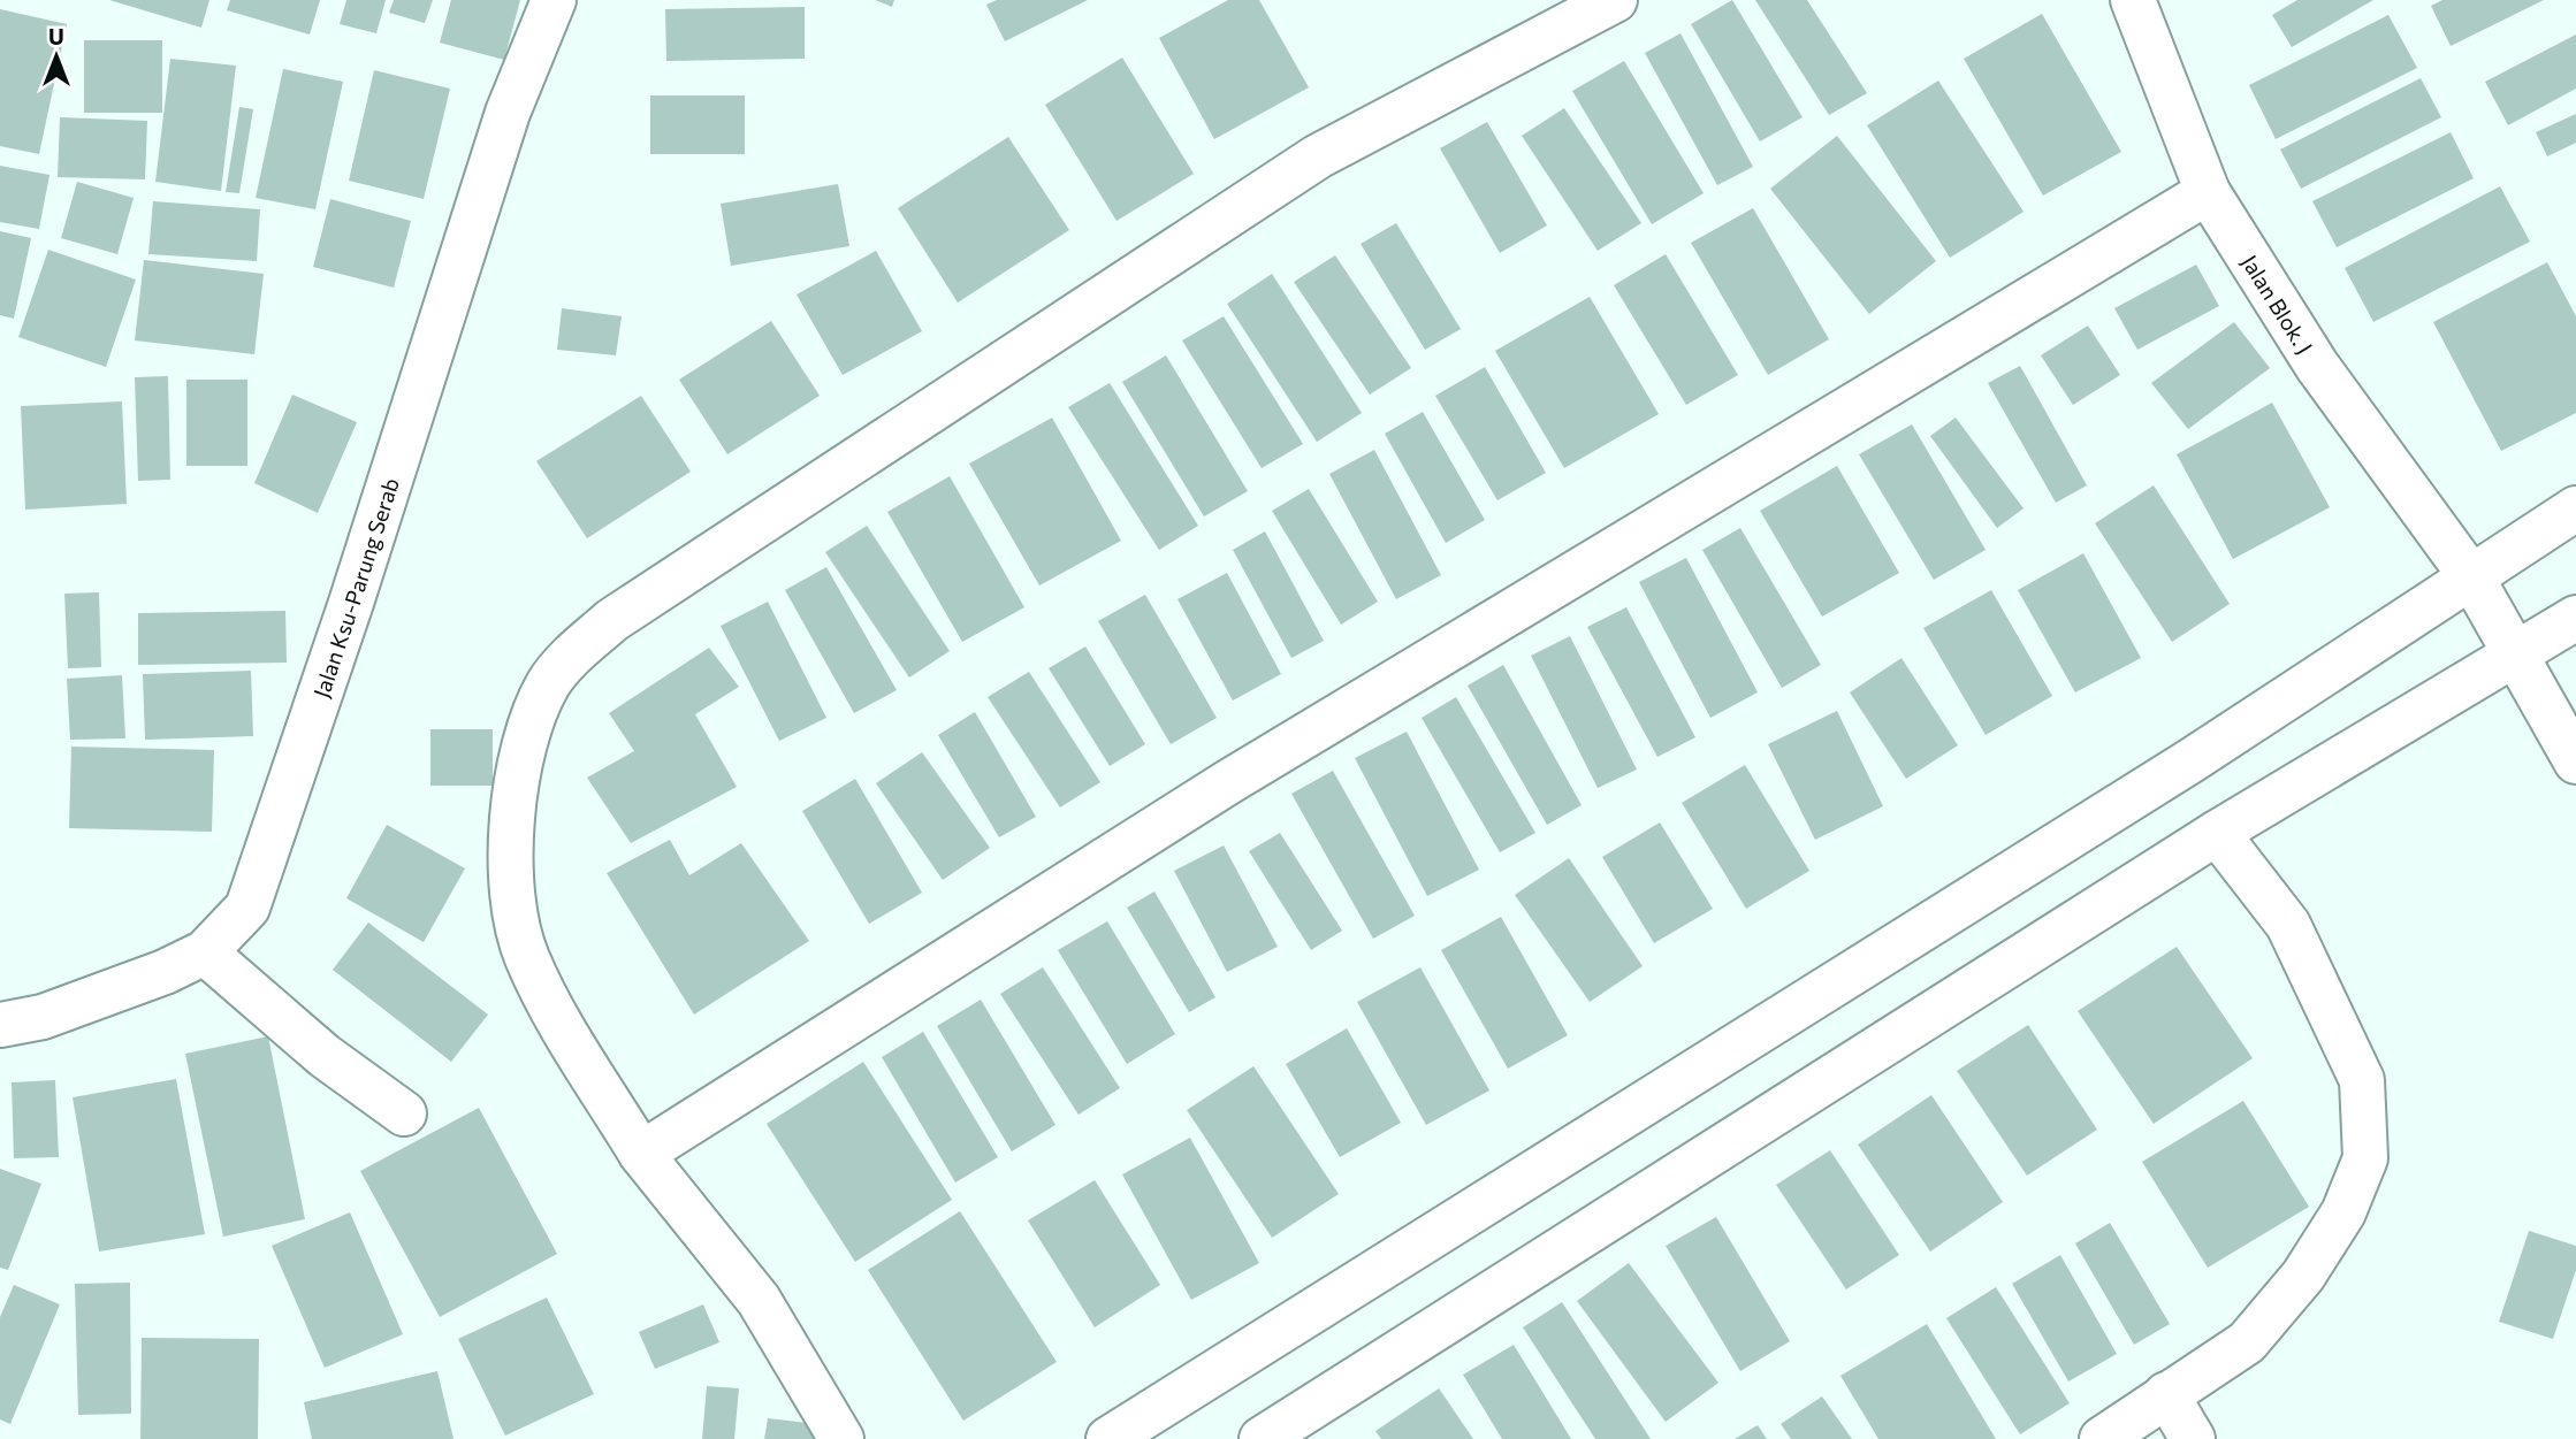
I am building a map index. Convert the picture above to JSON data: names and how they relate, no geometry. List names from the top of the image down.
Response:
{
  "streets": {
    "street": ["Jalan Blok. J", "Jalan Ksu-Parung Serab"]
  },
  "north": "top"
}
